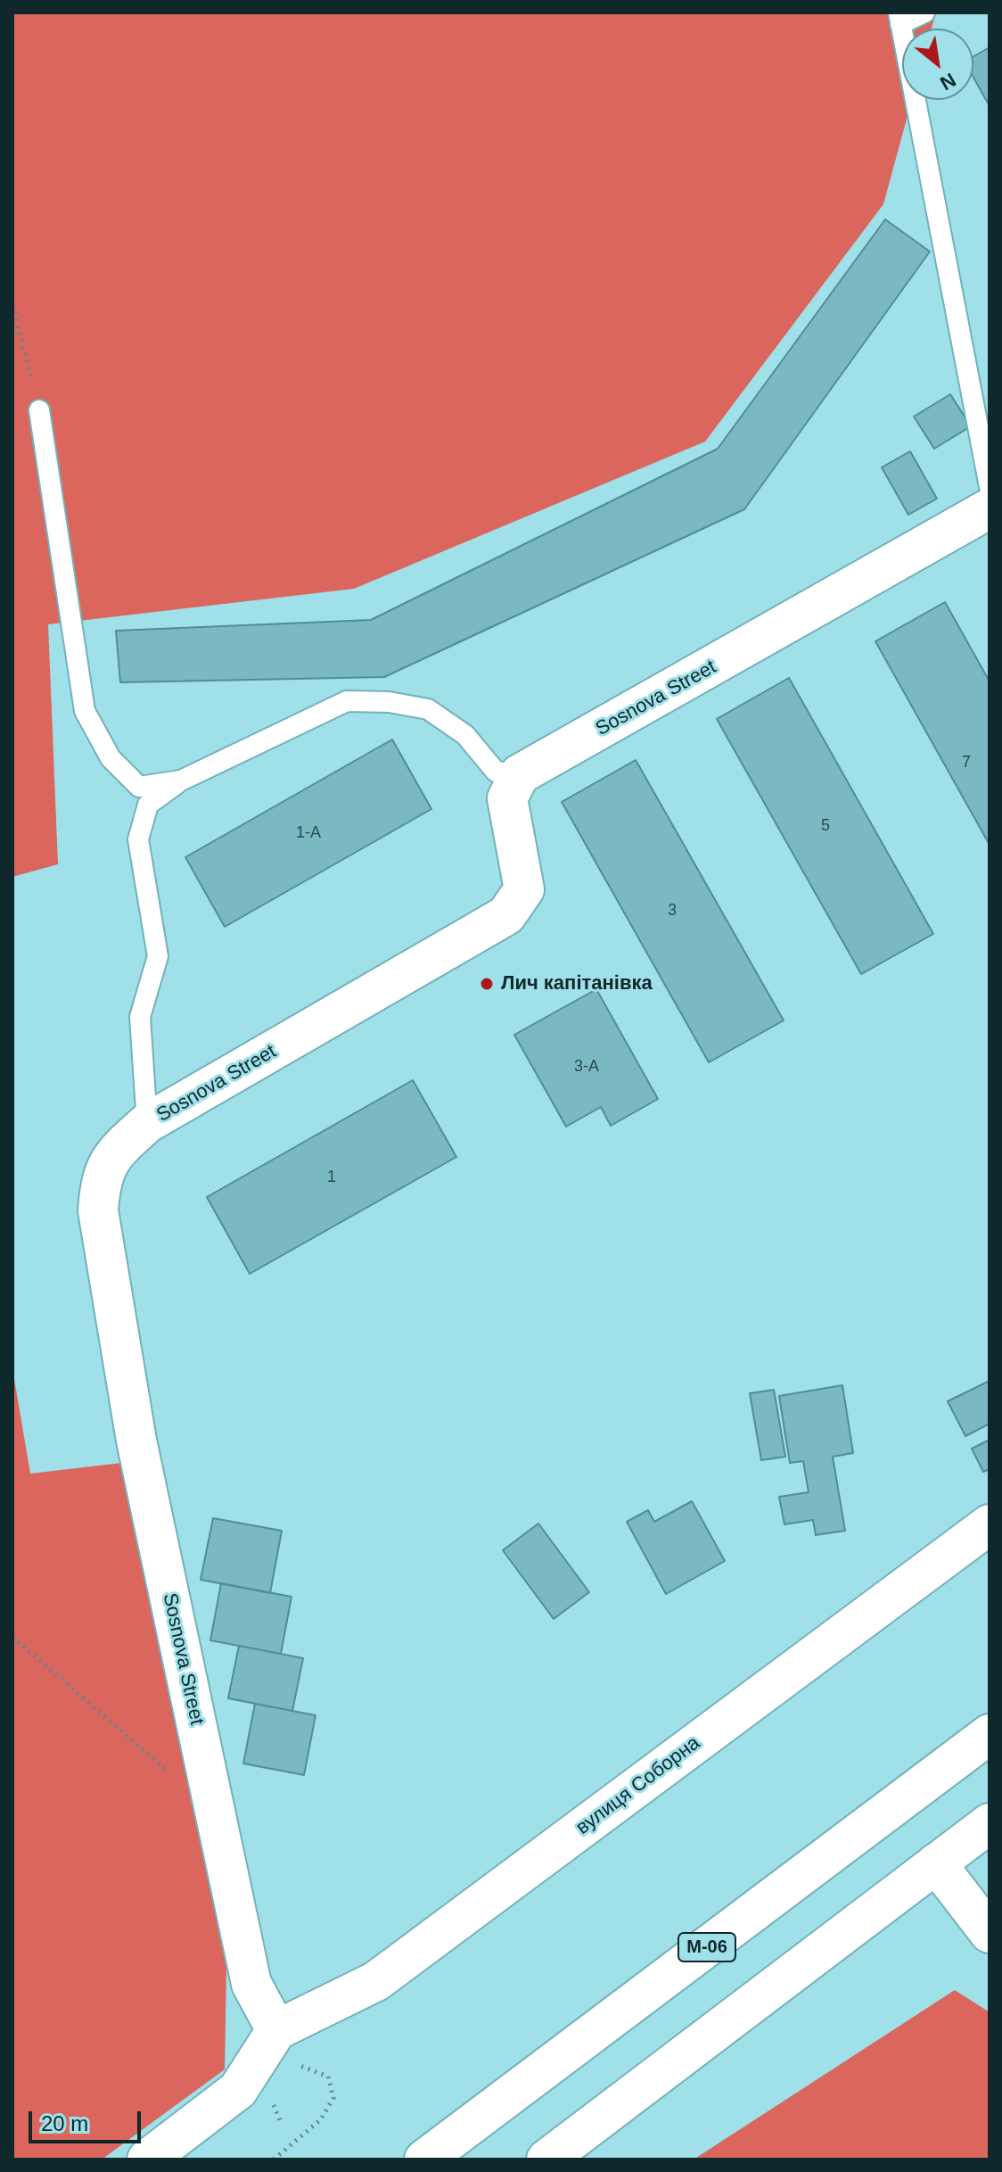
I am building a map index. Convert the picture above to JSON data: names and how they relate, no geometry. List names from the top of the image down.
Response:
{
  "streets": {
    "main road": ["Sosnova Street", "вулиця Соборна", "М-06"]
  },
  "crossings": [
    ["Sosnova Street", "вулиця Соборна"]
  ],
  "places": ["Лич капітанівка"],
  "house_numbers": [
    "7",
    "5",
    "1-А",
    "3",
    "3-А",
    "1"
  ],
  "scale_bar": "20 m",
  "north": "bottom right"
}
